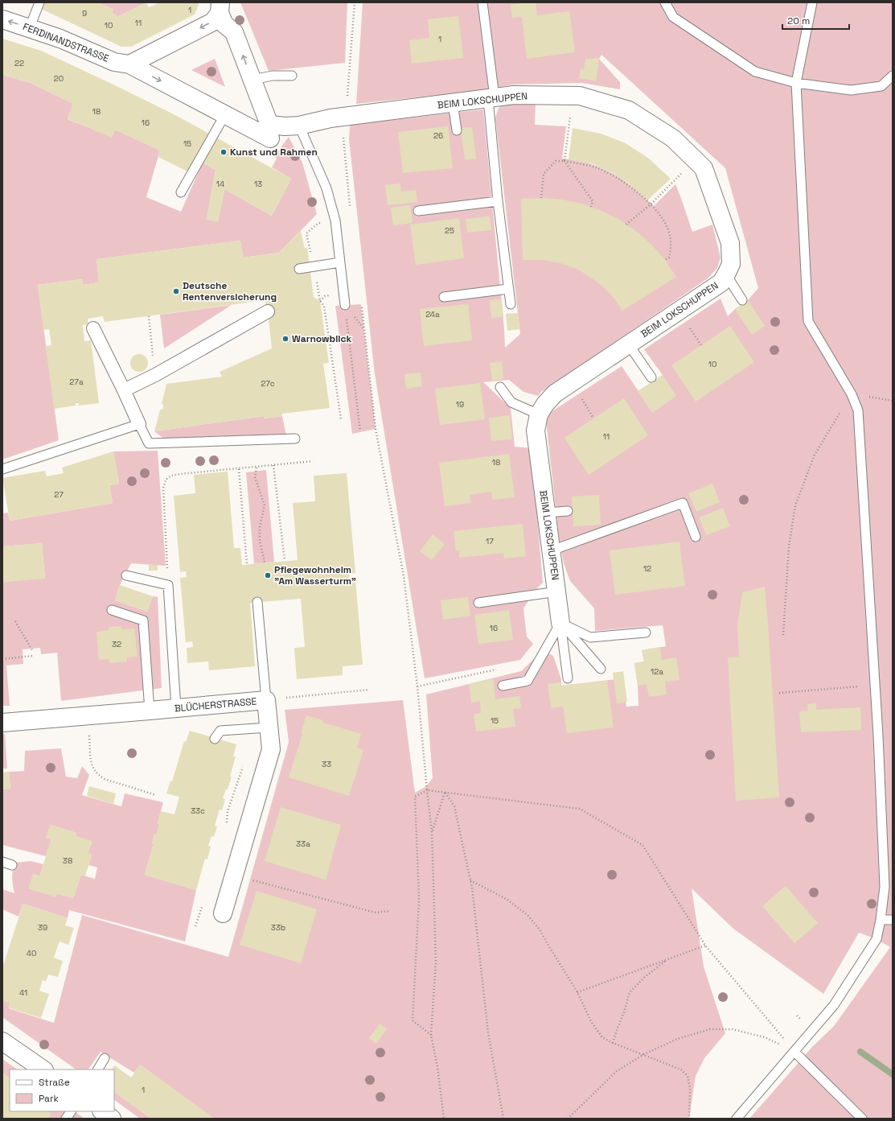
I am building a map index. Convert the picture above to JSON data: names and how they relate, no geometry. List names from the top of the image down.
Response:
{
  "streets": {
    "street": ["FERDINANDSTRASSE", "BEIM LOKSCHUPPEN", "BLÜCHERSTRASSE"]
  },
  "places": [
    "Kunst und Rahmen",
    "Deutsche Rentenversicherung",
    "Warnowblick",
    "Pflegewohnheim \"Am Wasserturm\""
  ],
  "house_numbers": [
    "1",
    "9",
    "11",
    "10",
    "1",
    "22",
    "20",
    "18",
    "16",
    "26",
    "15",
    "14",
    "13",
    "25",
    "24a",
    "10",
    "27a",
    "27c",
    "19",
    "11",
    "18",
    "27",
    "17",
    "12",
    "16",
    "32",
    "12a",
    "15",
    "33",
    "33c",
    "33a",
    "38",
    "39",
    "33b",
    "40",
    "41",
    "1"
  ],
  "legend": ["Straße", "Park"],
  "scale_bar": "20 m"
}
